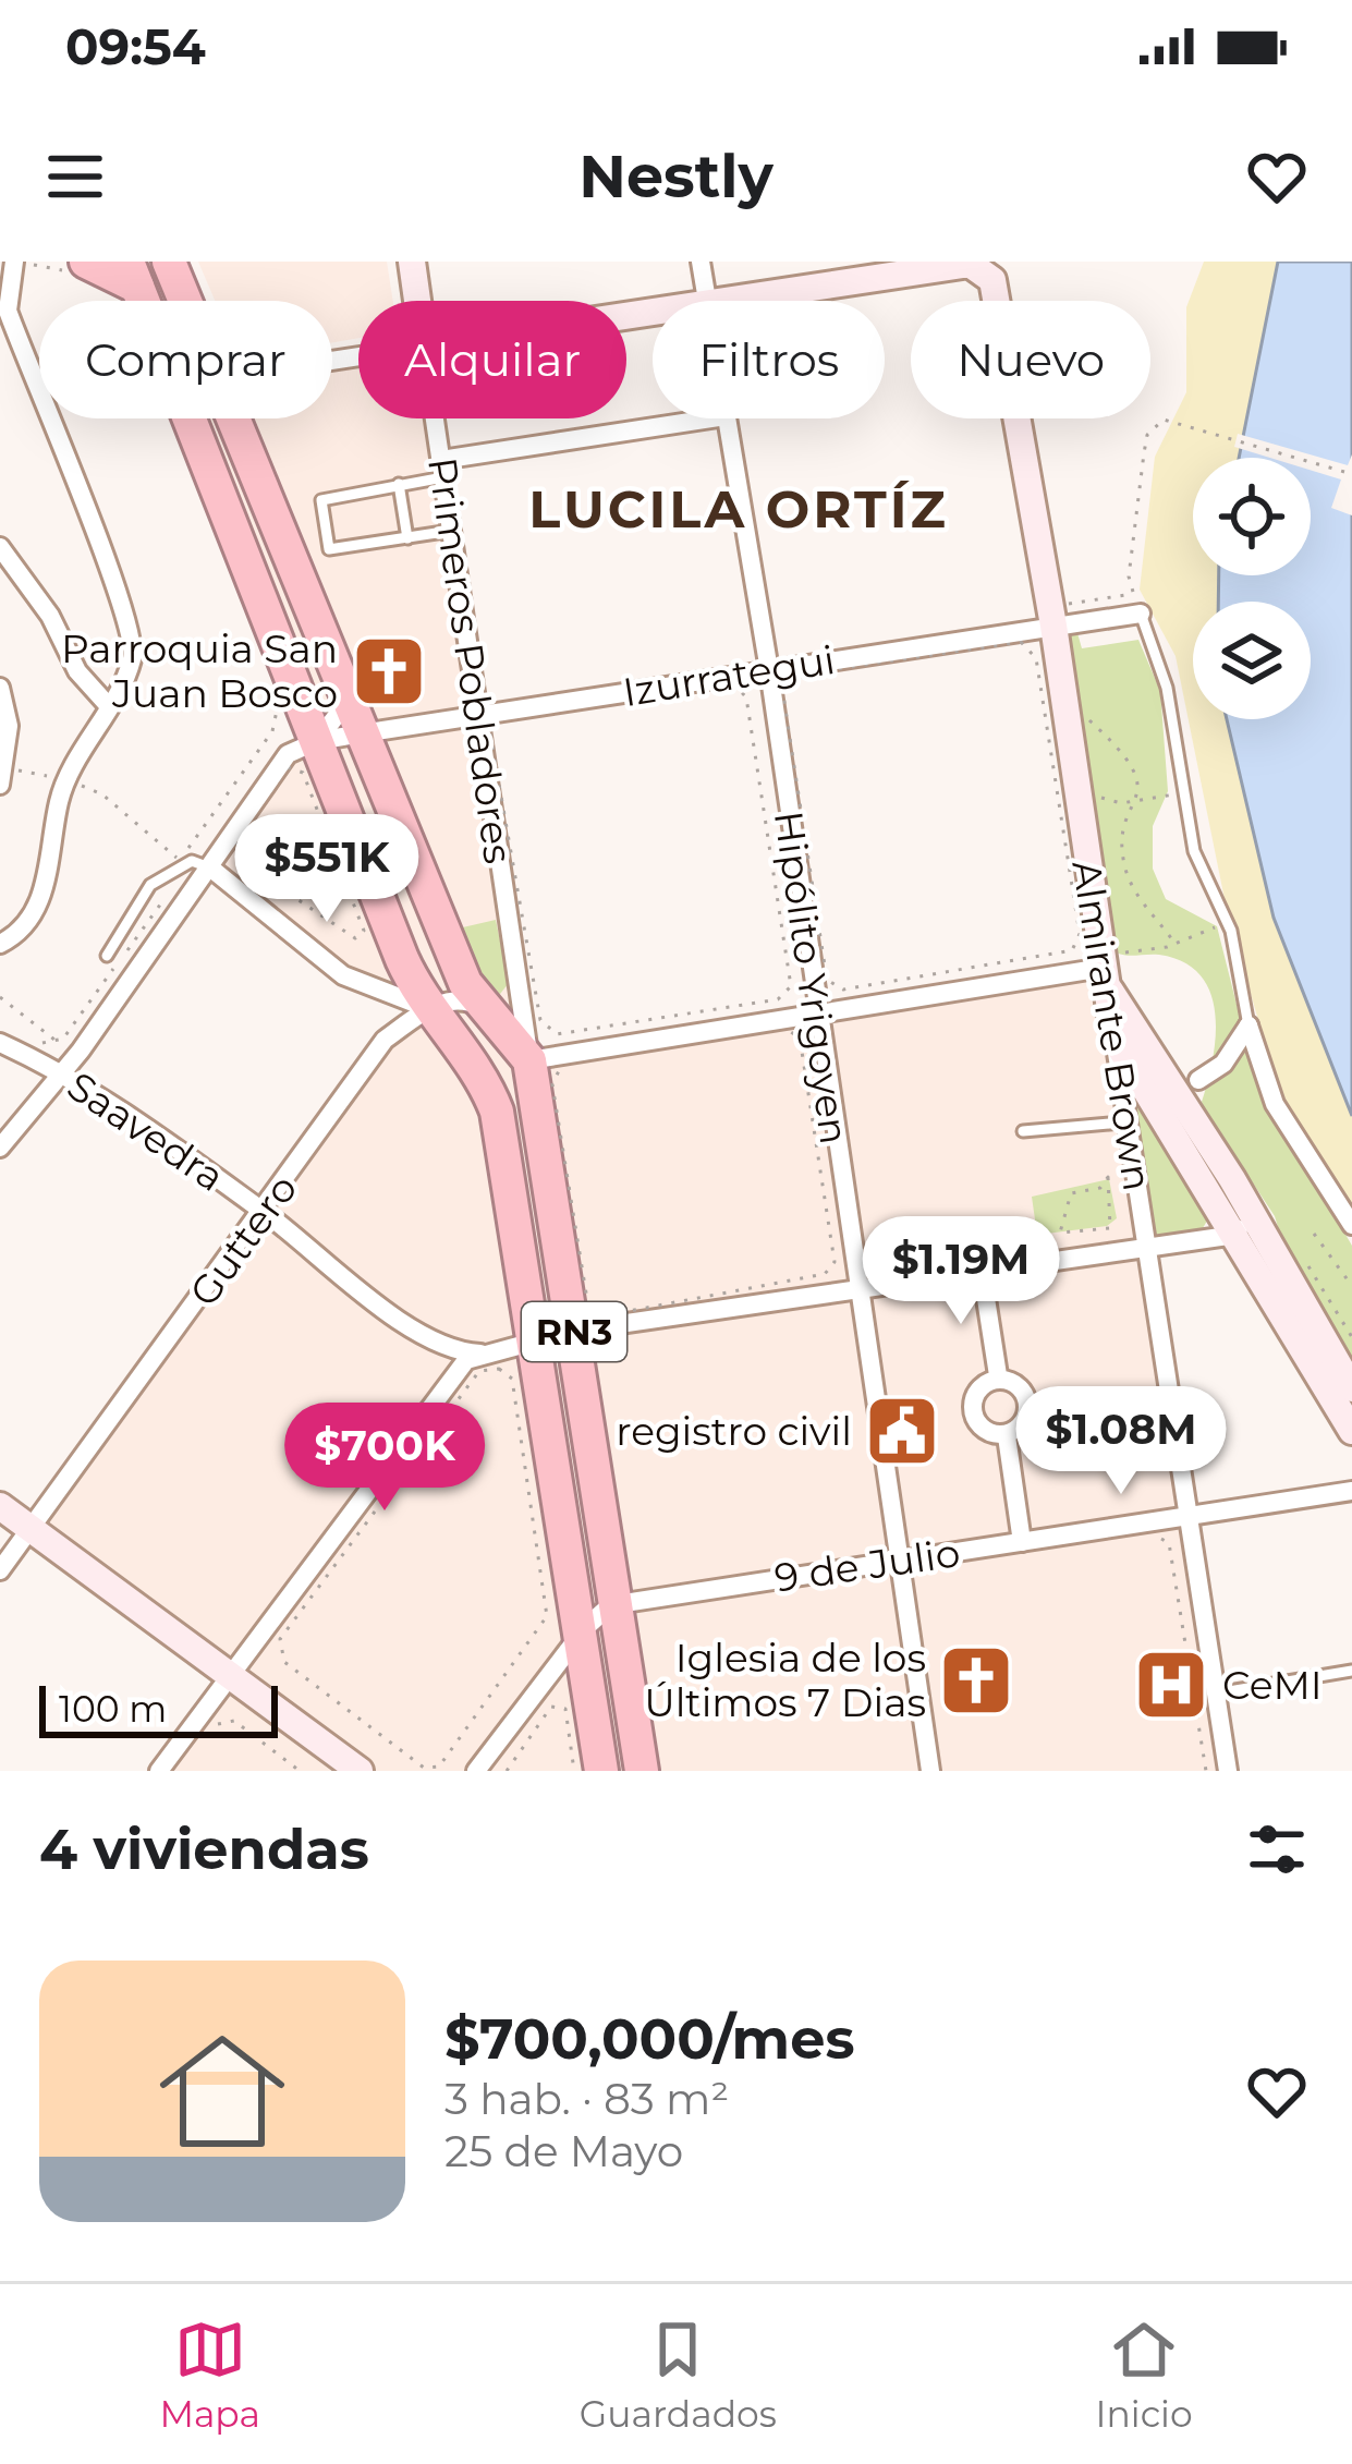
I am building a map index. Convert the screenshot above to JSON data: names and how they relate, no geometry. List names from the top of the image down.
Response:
{
  "streets": {
    "highway": ["RN3"],
    "street": [
      "Primeros Pobladores",
      "Izurrategui",
      "Hipólito Yrigoyen",
      "Almirante Brown",
      "Saavedra",
      "Guttero",
      "9 de Julio"
    ]
  },
  "crossings": [
    ["Primeros Pobladores", "Izurrategui"],
    ["Primeros Pobladores", "RN3"],
    ["Izurrategui", "Hipólito Yrigoyen"],
    ["Izurrategui", "Almirante Brown"],
    ["Izurrategui", "RN3"],
    ["Hipólito Yrigoyen", "9 de Julio"],
    ["Almirante Brown", "9 de Julio"],
    ["Saavedra", "Guttero"],
    ["Guttero", "RN3"],
    ["RN3", "9 de Julio"]
  ],
  "districts": ["LUCILA ORTÍZ"],
  "places": {
    "church": ["Parroquia San Juan Bosco", "Iglesia de los Últimos 7 Dias"],
    "public building": ["registro civil"],
    "hospital": ["CeMI"]
  },
  "scale_bar": "100 m",
  "page": {
    "status": "09:54",
    "header": "Nestly",
    "chip": [
      "Comprar",
      "Alquilar",
      "Filtros",
      "Nuevo"
    ],
    "price": [
      "$551K",
      "$1.19M",
      "$1.08M",
      "$700K"
    ],
    "scale": "100 m",
    "heading": "4 viviendas",
    "list": [
      {
        "name": "$700,000/mes",
        "note": "3 hab. · 83 m² · 25 de Mayo"
      }
    ],
    "tabs": ["Mapa", "Guardados", "Inicio"]
  }
}
